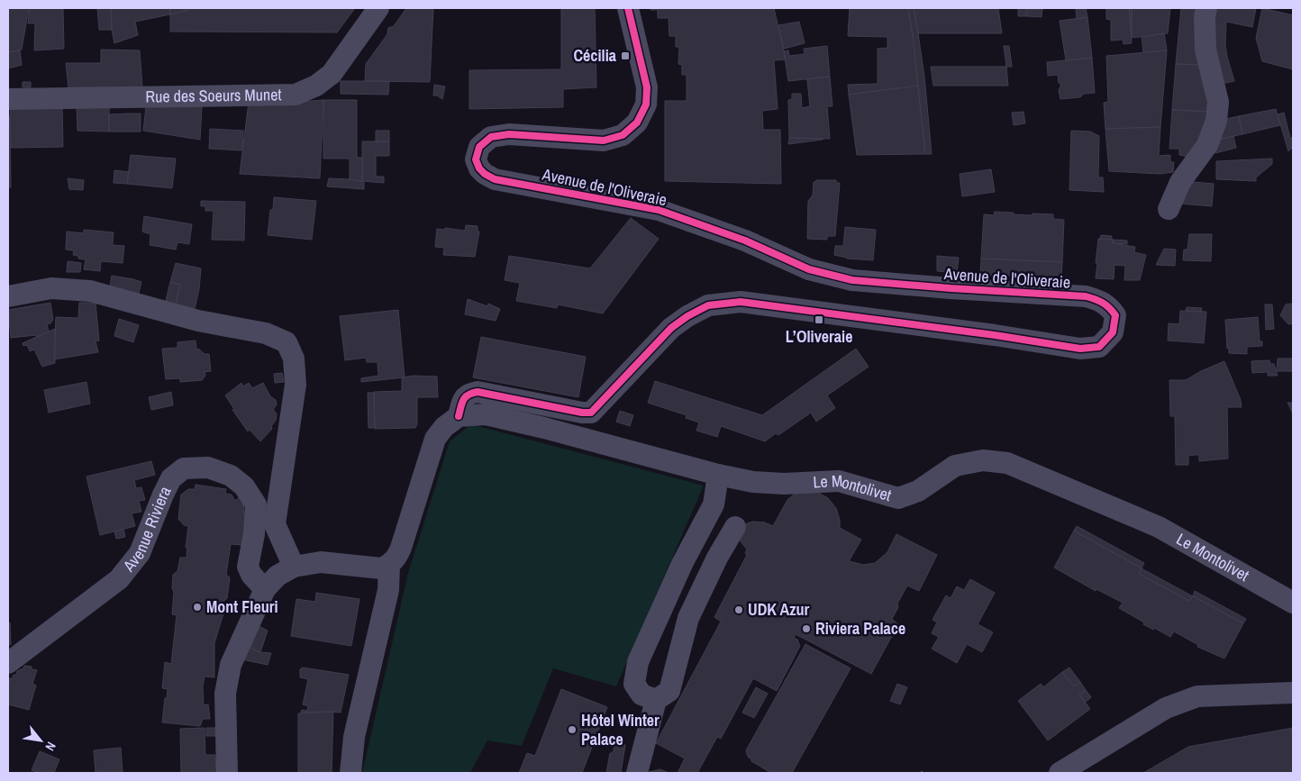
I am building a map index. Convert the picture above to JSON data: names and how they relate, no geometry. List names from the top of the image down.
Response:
{
  "streets": {
    "street": [
      "Rue des Soeurs Munet",
      "Avenue de l'Oliveraie",
      "Le Montolivet",
      "Avenue Riviera"
    ]
  },
  "crossings": [
    ["Avenue de l'Oliveraie", "Le Montolivet"]
  ],
  "places": {
    "transit": ["Cécilia", "L’Oliveraie"],
    "other": [
      "Mont Fleuri",
      "UDK Azur",
      "Riviera Palace",
      "Hôtel Winter Palace"
    ]
  },
  "north": "bottom right"
}
